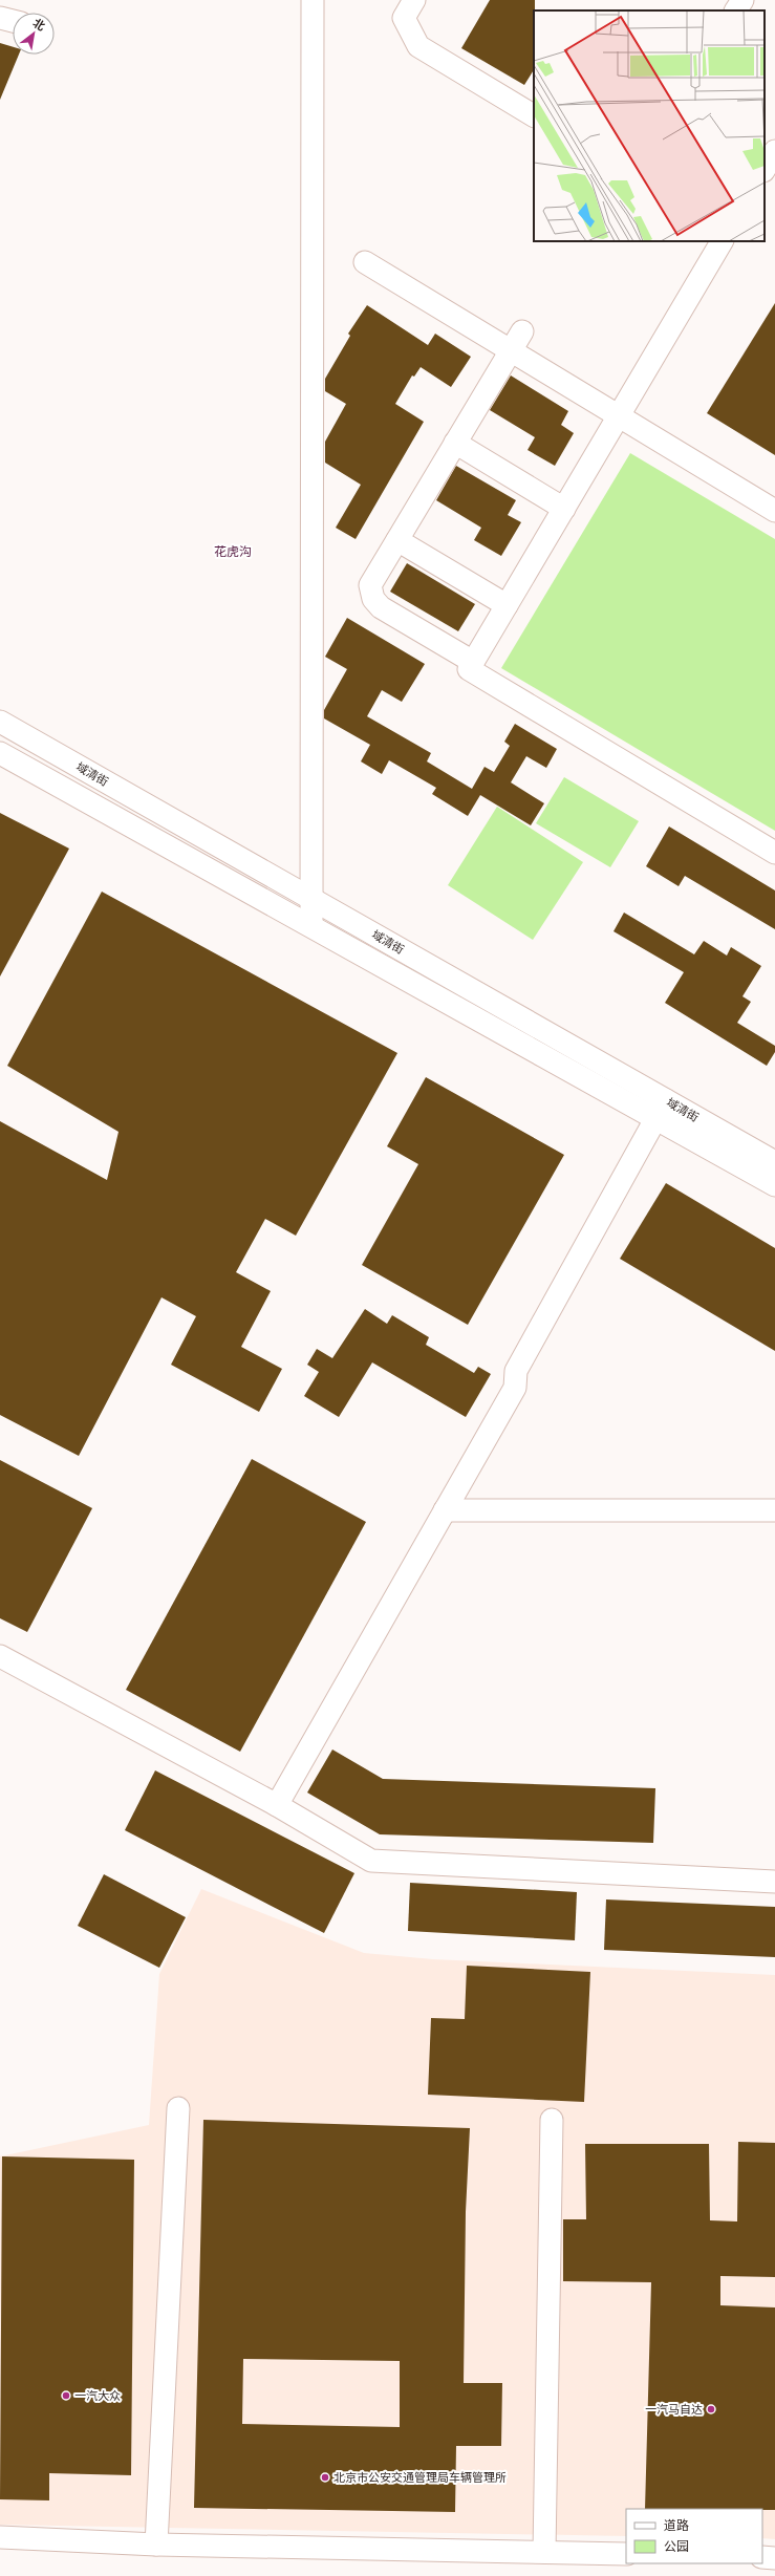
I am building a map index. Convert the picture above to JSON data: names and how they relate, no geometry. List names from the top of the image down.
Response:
{
  "streets": {
    "street": ["域清街"]
  },
  "districts": ["花虎沟"],
  "places": ["一汽大众", "一汽马自达", "北京市公安交通管理局车辆管理所"],
  "legend": ["道路", "公园"],
  "north": "top right"
}
